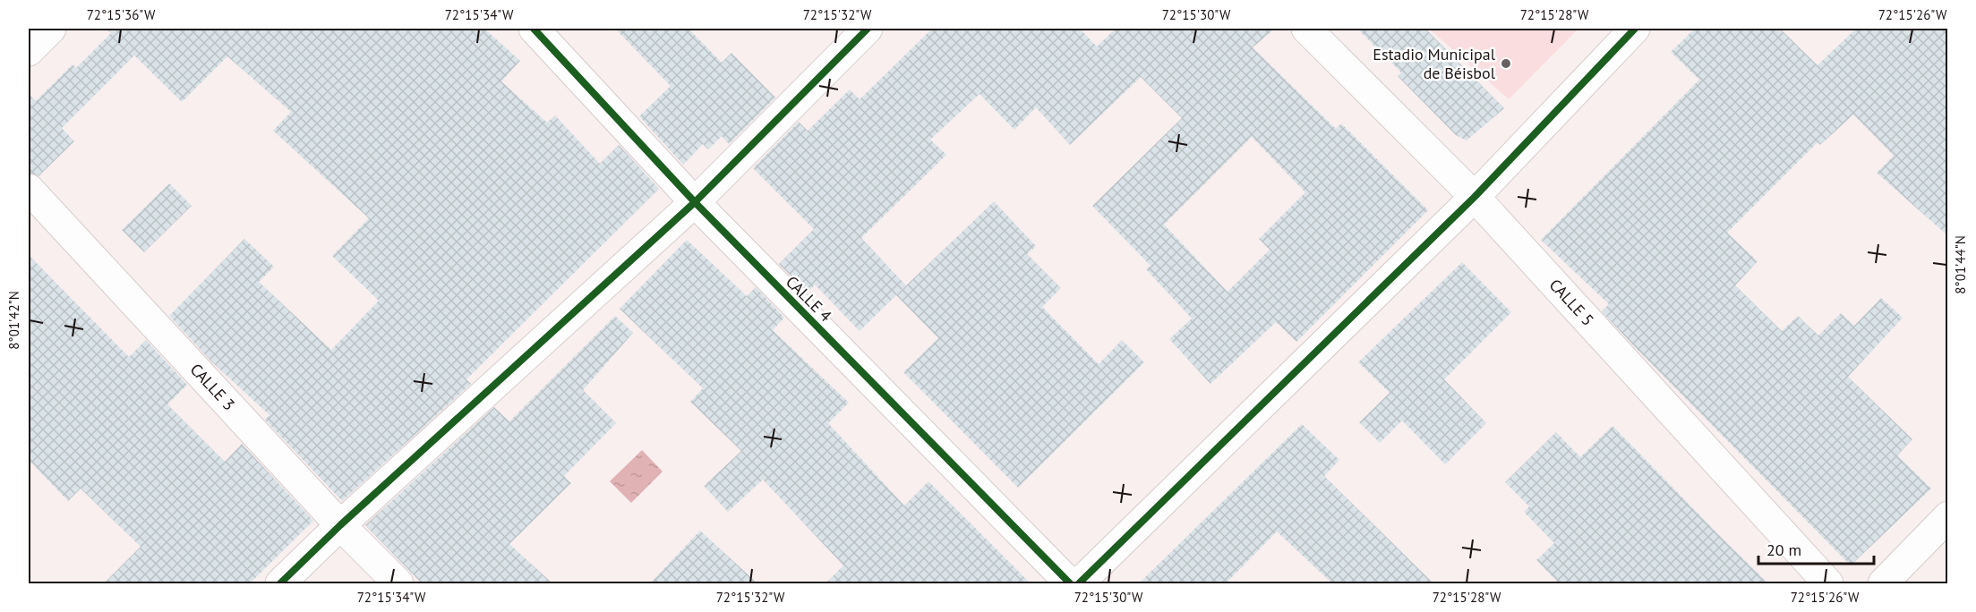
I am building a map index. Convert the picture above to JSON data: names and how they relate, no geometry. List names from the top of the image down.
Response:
{
  "streets": {
    "street": ["CALLE 4", "CALLE 5", "CALLE 3"]
  },
  "places": ["Estadio Municipal de Béisbol"],
  "scale_bar": "20 m",
  "coordinates": [
    "72°15'36\"W",
    "72°15'34\"W",
    "72°15'32\"W",
    "72°15'30\"W",
    "72°15'28\"W",
    "72°15'26\"W",
    "8°01'44\"N",
    "8°01'42\"N"
  ]
}
